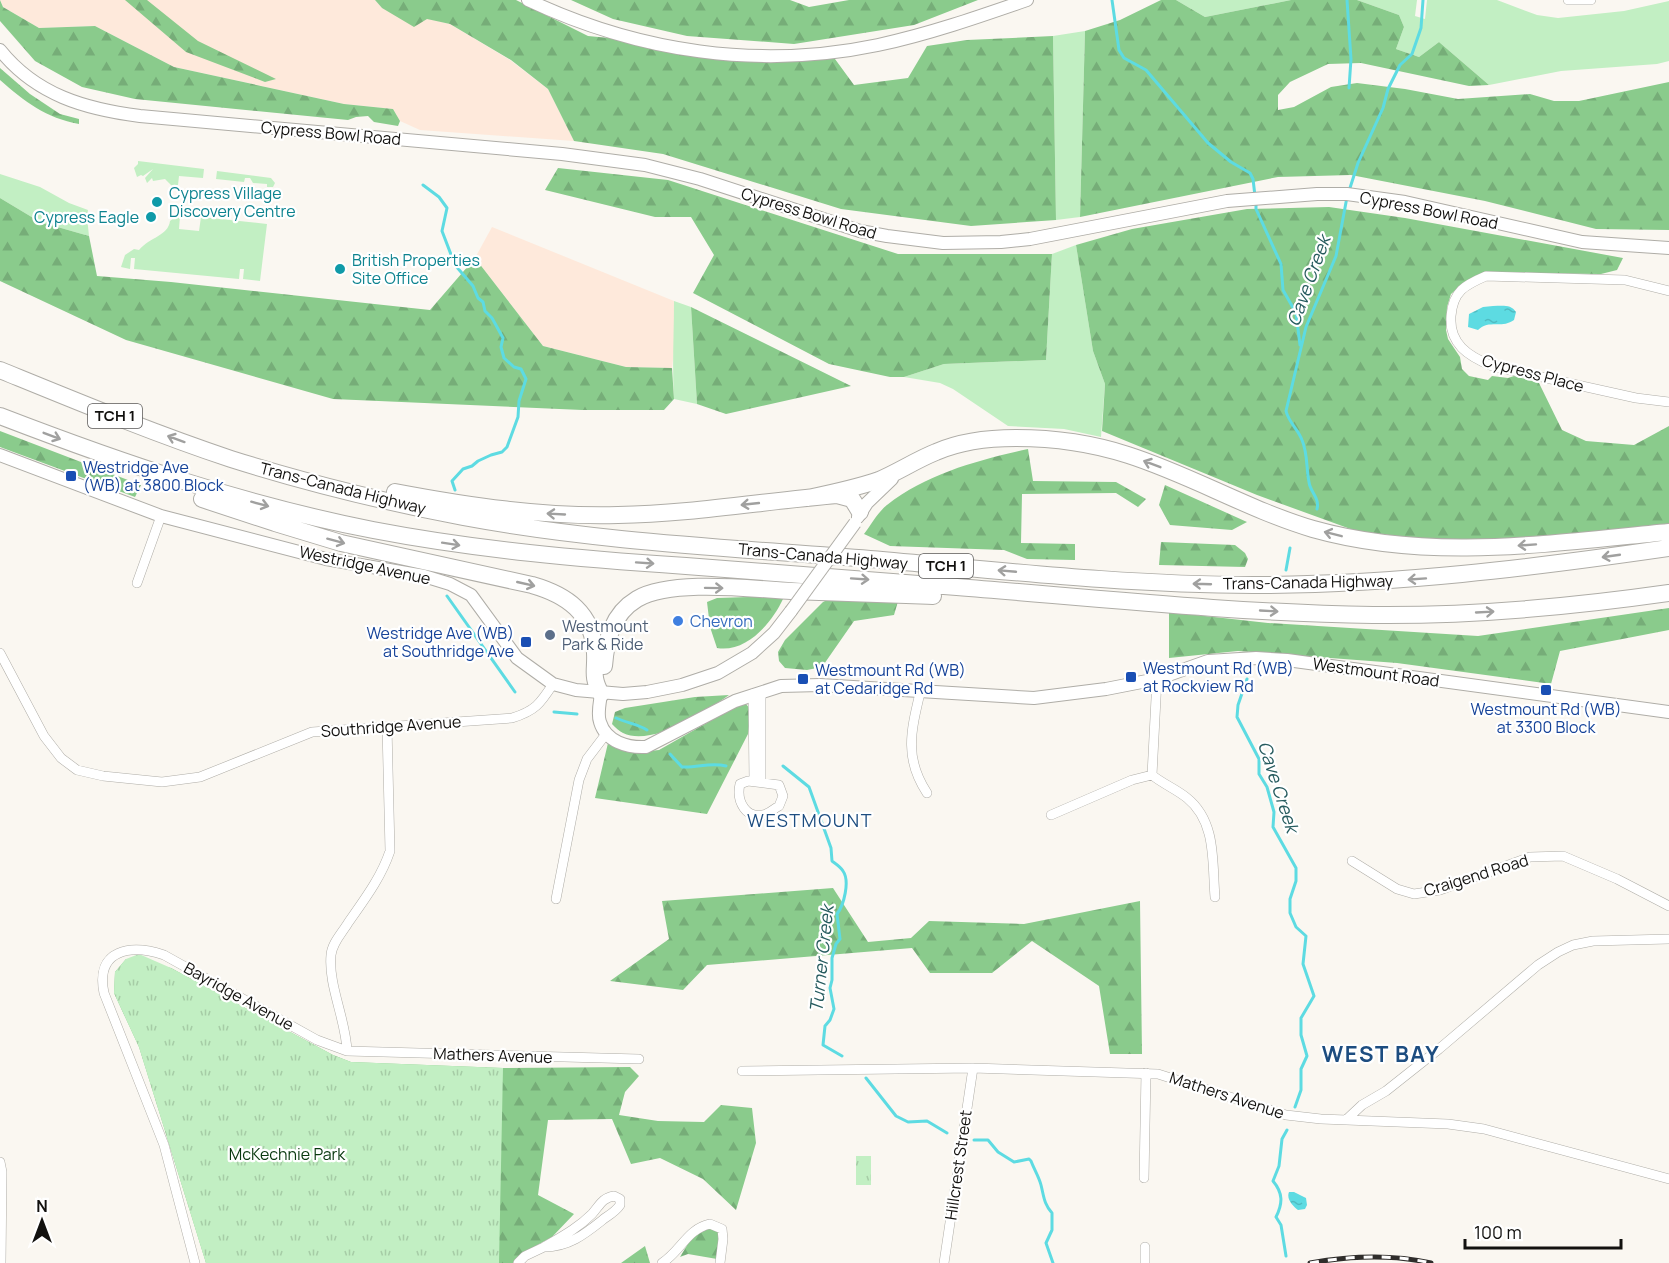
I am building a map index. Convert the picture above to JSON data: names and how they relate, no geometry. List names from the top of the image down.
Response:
{
  "streets": {
    "highway": ["TCH 1", "Trans-Canada Highway"],
    "street": [
      "Cypress Bowl Road",
      "Cypress Place",
      "Westridge Avenue",
      "Westmount Road",
      "Southridge Avenue",
      "Craigend Road",
      "Bayridge Avenue",
      "Mathers Avenue",
      "Hillcrest Street"
    ]
  },
  "crossings": [
    ["Westridge Avenue", "Southridge Avenue"],
    ["Bayridge Avenue", "Mathers Avenue"],
    ["Mathers Avenue", "Hillcrest Street"]
  ],
  "districts": ["WESTMOUNT", "WEST BAY"],
  "water": ["Cave Creek", "Turner Creek"],
  "parks": ["McKechnie Park"],
  "places": {
    "other": [
      "Cypress Village Discovery Centre",
      "Cypress Eagle",
      "British Properties Site Office",
      "Chevron",
      "Westmount Park & Ride"
    ],
    "transit": [
      "Westridge Ave (WB) at 3800 Block",
      "Westridge Ave (WB) at Southridge Ave",
      "Westmount Rd (WB) at Rockview Rd",
      "Westmount Rd (WB) at Cedaridge Rd",
      "Westmount Rd (WB) at 3300 Block"
    ]
  },
  "scale_bar": "100 m",
  "north": "top"
}
